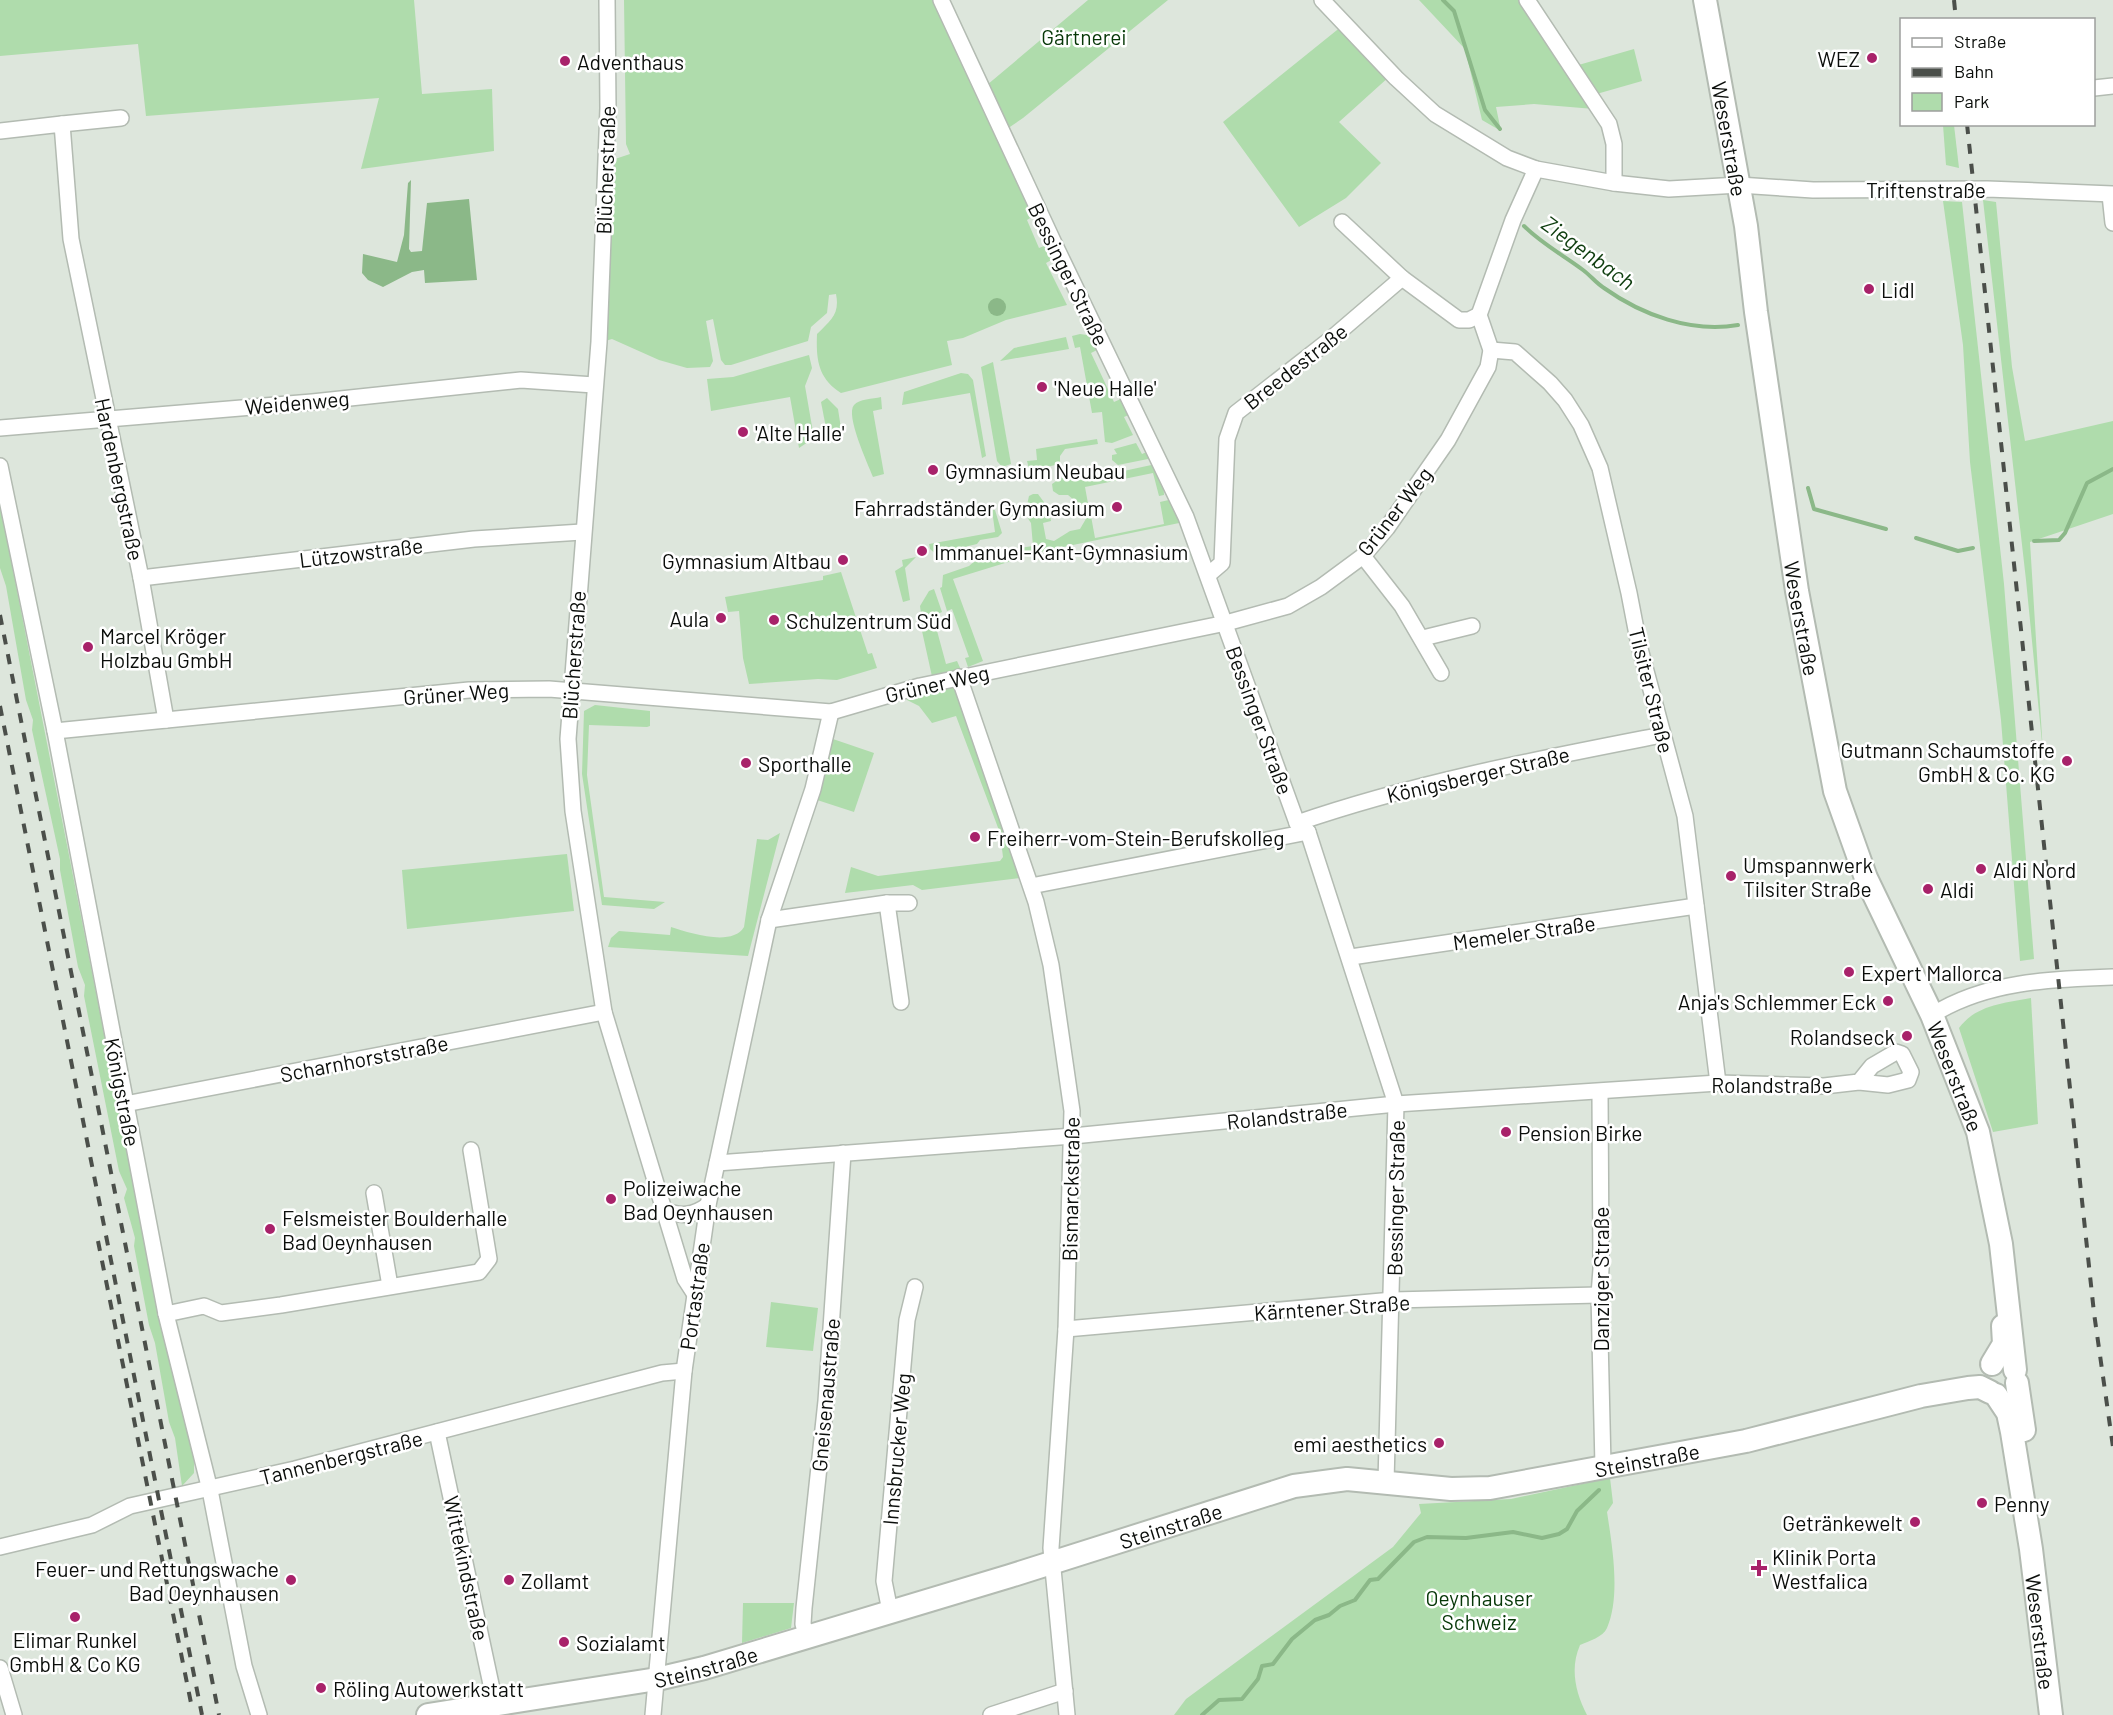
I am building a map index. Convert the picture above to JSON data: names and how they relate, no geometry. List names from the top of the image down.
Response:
{
  "streets": {
    "main road": ["Weserstraße", "Steinstraße"],
    "street": [
      "Blücherstraße",
      "Triftenstraße",
      "Bessinger Straße",
      "Breedestraße",
      "Weidenweg",
      "Hardenbergstraße",
      "Grüner Weg",
      "Lützowstraße",
      "Tilsiter Straße",
      "Königsberger Straße",
      "Memeler Straße",
      "Scharnhorststraße",
      "Rolandstraße",
      "Königstraße",
      "Bismarckstraße",
      "Danziger Straße",
      "Portastraße",
      "Kärntener Straße",
      "Gneisenaustraße",
      "Innsbrucker Weg",
      "Tannenbergstraße",
      "Wittekindstraße"
    ]
  },
  "crossings": [
    ["Weserstraße", "Triftenstraße"],
    ["Weserstraße", "Steinstraße"],
    ["Blücherstraße", "Weidenweg"],
    ["Blücherstraße", "Grüner Weg"],
    ["Blücherstraße", "Lützowstraße"],
    ["Blücherstraße", "Scharnhorststraße"],
    ["Blücherstraße", "Portastraße"],
    ["Bessinger Straße", "Breedestraße"],
    ["Bessinger Straße", "Grüner Weg"],
    ["Bessinger Straße", "Königsberger Straße"],
    ["Bessinger Straße", "Memeler Straße"],
    ["Bessinger Straße", "Rolandstraße"],
    ["Bessinger Straße", "Kärntener Straße"],
    ["Bessinger Straße", "Steinstraße"],
    ["Weidenweg", "Hardenbergstraße"],
    ["Hardenbergstraße", "Grüner Weg"],
    ["Hardenbergstraße", "Lützowstraße"],
    ["Grüner Weg", "Tilsiter Straße"],
    ["Grüner Weg", "Königstraße"],
    ["Grüner Weg", "Bismarckstraße"],
    ["Grüner Weg", "Portastraße"],
    ["Tilsiter Straße", "Königsberger Straße"],
    ["Tilsiter Straße", "Memeler Straße"],
    ["Tilsiter Straße", "Rolandstraße"],
    ["Königsberger Straße", "Bismarckstraße"],
    ["Scharnhorststraße", "Königstraße"],
    ["Rolandstraße", "Bismarckstraße"],
    ["Rolandstraße", "Danziger Straße"],
    ["Rolandstraße", "Portastraße"],
    ["Rolandstraße", "Gneisenaustraße"],
    ["Königstraße", "Tannenbergstraße"],
    ["Bismarckstraße", "Kärntener Straße"],
    ["Bismarckstraße", "Steinstraße"],
    ["Danziger Straße", "Kärntener Straße"],
    ["Danziger Straße", "Steinstraße"],
    ["Portastraße", "Tannenbergstraße"],
    ["Portastraße", "Steinstraße"],
    ["Gneisenaustraße", "Steinstraße"],
    ["Innsbrucker Weg", "Steinstraße"],
    ["Tannenbergstraße", "Wittekindstraße"],
    ["Steinstraße", "Wittekindstraße"]
  ],
  "water": ["Ziegenbach"],
  "parks": ["Gärtnerei", "Oeynhauser Schweiz"],
  "places": {
    "other": [
      "WEZ",
      "Adventhaus",
      "Lidl",
      "'Neue Halle'",
      "'Alte Halle'",
      "Gymnasium Neubau",
      "Fahrradständer Gymnasium",
      "Immanuel-Kant-Gymnasium",
      "Gymnasium Altbau",
      "Aula",
      "Schulzentrum Süd",
      "Marcel Kröger Holzbau GmbH",
      "Gutmann Schaumstoffe GmbH & Co. KG",
      "Sporthalle",
      "Freiherr-vom-Stein-Berufskolleg",
      "Aldi Nord",
      "Umspannwerk Tilsiter Straße",
      "Aldi",
      "Expert Mallorca",
      "Anja's Schlemmer Eck",
      "Rolandseck",
      "Pension Birke",
      "Polizeiwache Bad Oeynhausen",
      "Felsmeister Boulderhalle Bad Oeynhausen",
      "emi aesthetics",
      "Penny",
      "Getränkewelt",
      "Feuer- und Rettungswache Bad Oeynhausen",
      "Zollamt",
      "Elimar Runkel GmbH & Co KG",
      "Sozialamt",
      "Röling Autowerkstatt"
    ],
    "health": ["Klinik Porta Westfalica"]
  },
  "legend": ["Straße", "Bahn", "Park"]
}
